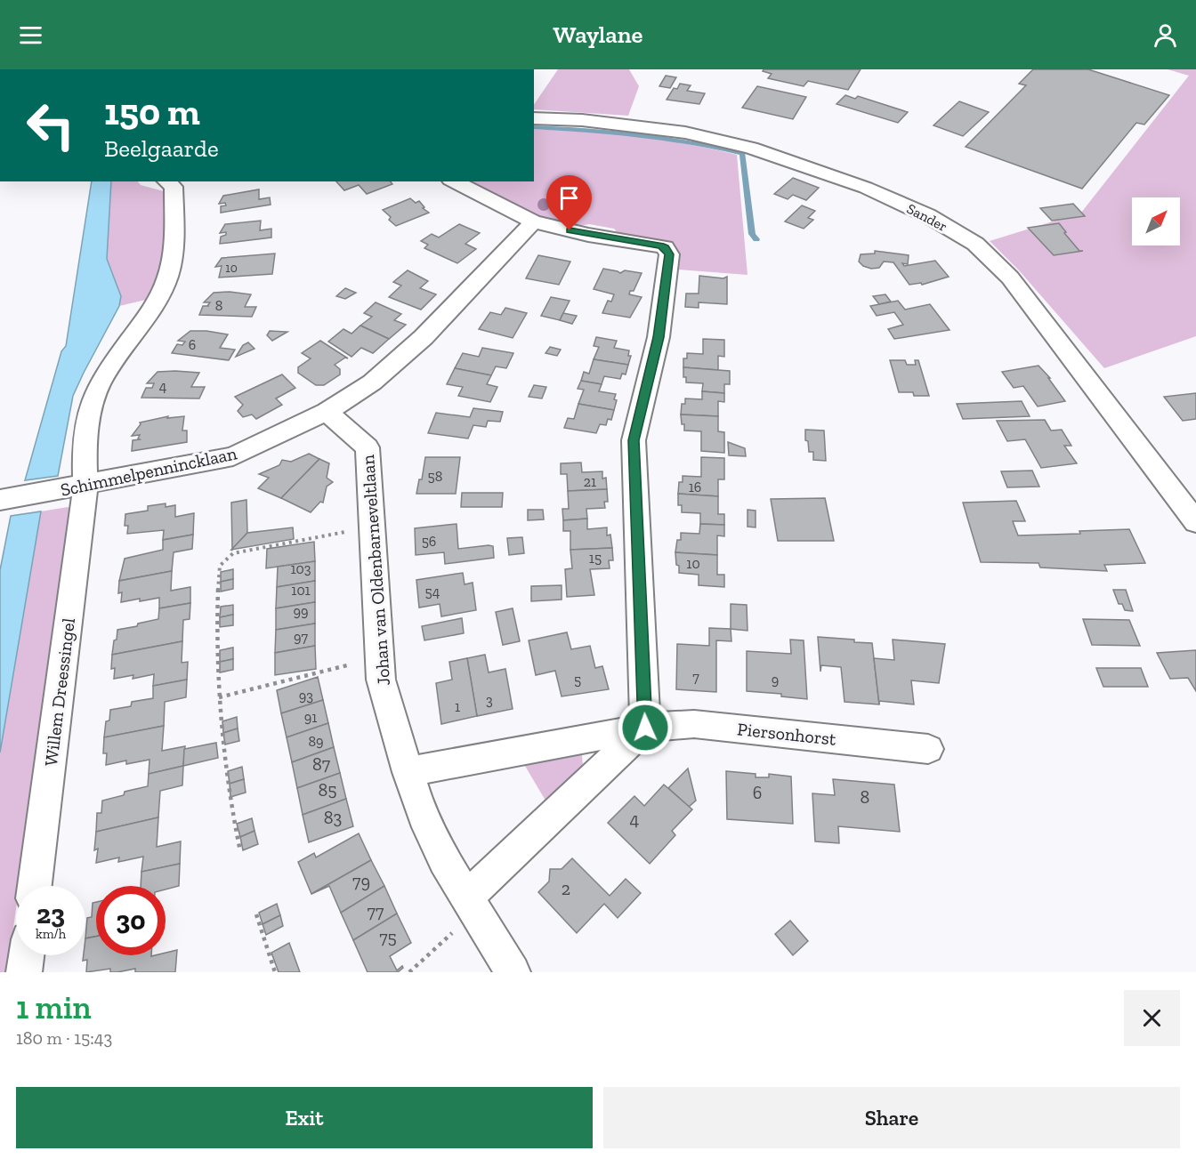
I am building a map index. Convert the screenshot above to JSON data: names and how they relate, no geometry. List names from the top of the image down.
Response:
{
  "streets": {
    "street": [
      "Sander",
      "Schimmelpennincklaan",
      "Johan van Oldenbarneveltlaan",
      "Willem Dreessingel",
      "Piersonhorst"
    ]
  },
  "crossings": [
    ["Schimmelpennincklaan", "Johan van Oldenbarneveltlaan"],
    ["Schimmelpennincklaan", "Willem Dreessingel"],
    ["Johan van Oldenbarneveltlaan", "Piersonhorst"]
  ],
  "house_numbers": [
    "10",
    "8",
    "6",
    "4",
    "58",
    "21",
    "16",
    "56",
    "15",
    "10",
    "103",
    "101",
    "54",
    "99",
    "97",
    "7",
    "5",
    "9",
    "93",
    "3",
    "1",
    "91",
    "89",
    "87",
    "85",
    "6",
    "8",
    "83",
    "4",
    "79",
    "2",
    "77",
    "75"
  ],
  "north": "top right",
  "page": {
    "header": "Waylane",
    "turn": ["150 m", "Beelgaarde"],
    "speed": "23 km/h",
    "limit": "30",
    "heading": ["1 min", "180 m · 15:43"],
    "buttons": ["Exit", "Share"]
  }
}
